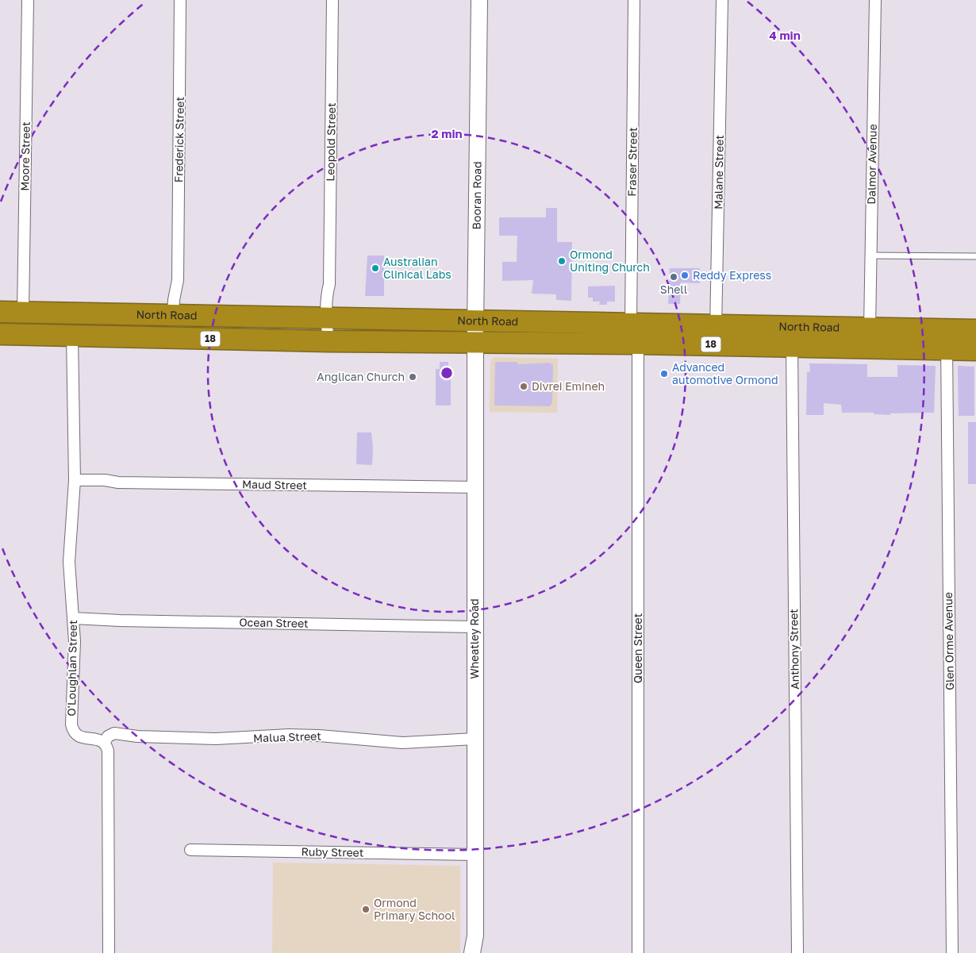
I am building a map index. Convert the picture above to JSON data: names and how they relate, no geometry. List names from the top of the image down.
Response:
{
  "streets": {
    "highway": ["North Road", "18"],
    "street": [
      "Frederick Street",
      "Leopold Street",
      "Moore Street",
      "Fraser Street",
      "Dalmor Avenue",
      "Malane Street",
      "Booran Road",
      "Maud Street",
      "Ocean Street",
      "Wheatley Road",
      "Glen Orme Avenue",
      "Queen Street",
      "Anthony Street",
      "O'Loughlan Street",
      "Malua Street",
      "Ruby Street"
    ]
  },
  "crossings": [
    ["Frederick Street", "North Road"],
    ["Leopold Street", "North Road"],
    ["Moore Street", "North Road"],
    ["Fraser Street", "North Road"],
    ["Dalmor Avenue", "North Road"],
    ["Malane Street", "North Road"],
    ["Booran Road", "North Road"],
    ["Booran Road", "Wheatley Road"],
    ["North Road", "Wheatley Road"],
    ["North Road", "Glen Orme Avenue"],
    ["North Road", "Queen Street"],
    ["North Road", "Anthony Street"],
    ["North Road", "O'Loughlan Street"],
    ["Maud Street", "Wheatley Road"],
    ["Maud Street", "O'Loughlan Street"],
    ["Ocean Street", "Wheatley Road"],
    ["Ocean Street", "O'Loughlan Street"],
    ["Wheatley Road", "Malua Street"],
    ["Wheatley Road", "Ruby Street"],
    ["O'Loughlan Street", "Malua Street"]
  ],
  "places": [
    "Ormond Uniting Church",
    "Australian Clinical Labs",
    "Reddy Express",
    "Shell",
    "Advanced automotive Ormond",
    "Anglican Church",
    "Divrei Emineh",
    "Ormond Primary School"
  ],
  "rings": ["4 min", "2 min"]
}
